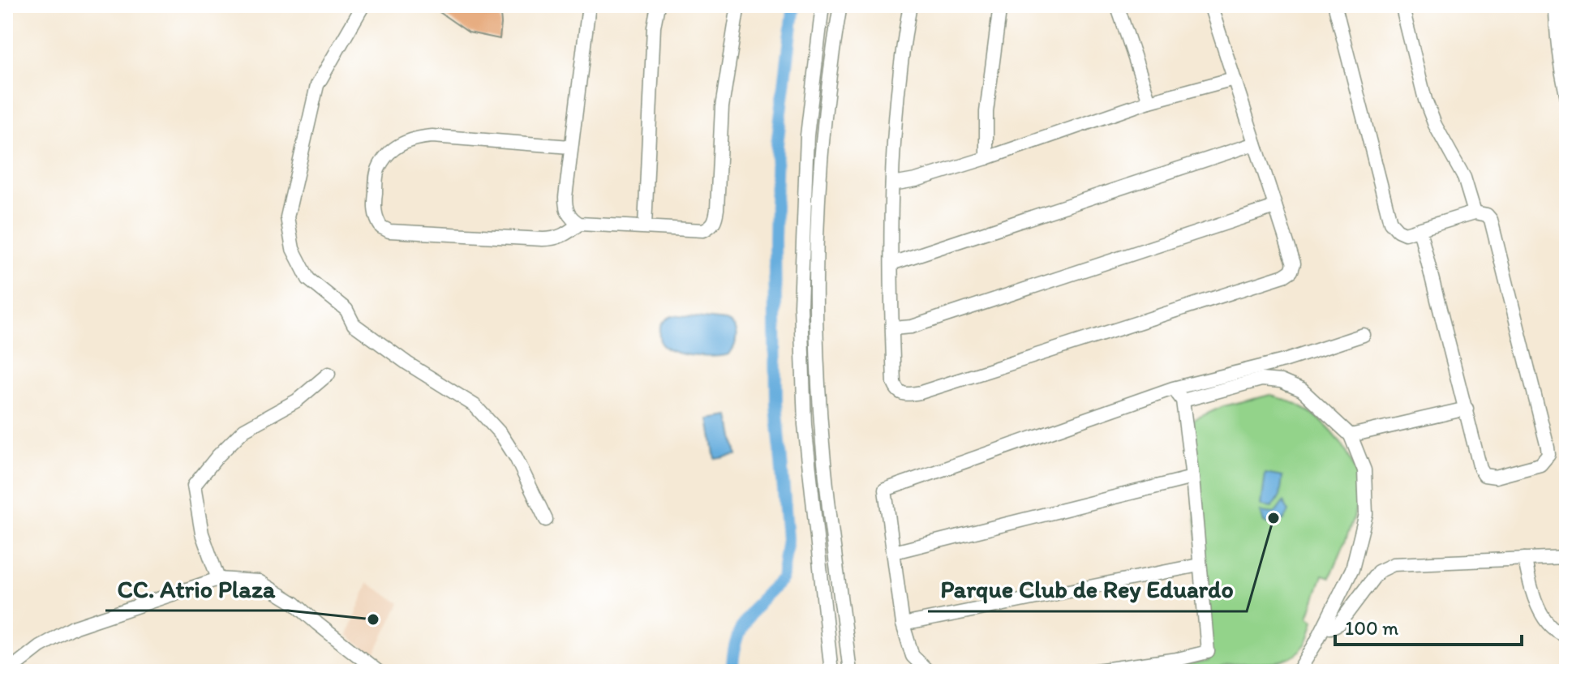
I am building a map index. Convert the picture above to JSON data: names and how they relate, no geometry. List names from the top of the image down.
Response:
{
  "places": ["Parque Club de Rey Eduardo", "CC. Atrio Plaza"],
  "scale_bar": "100 m"
}
